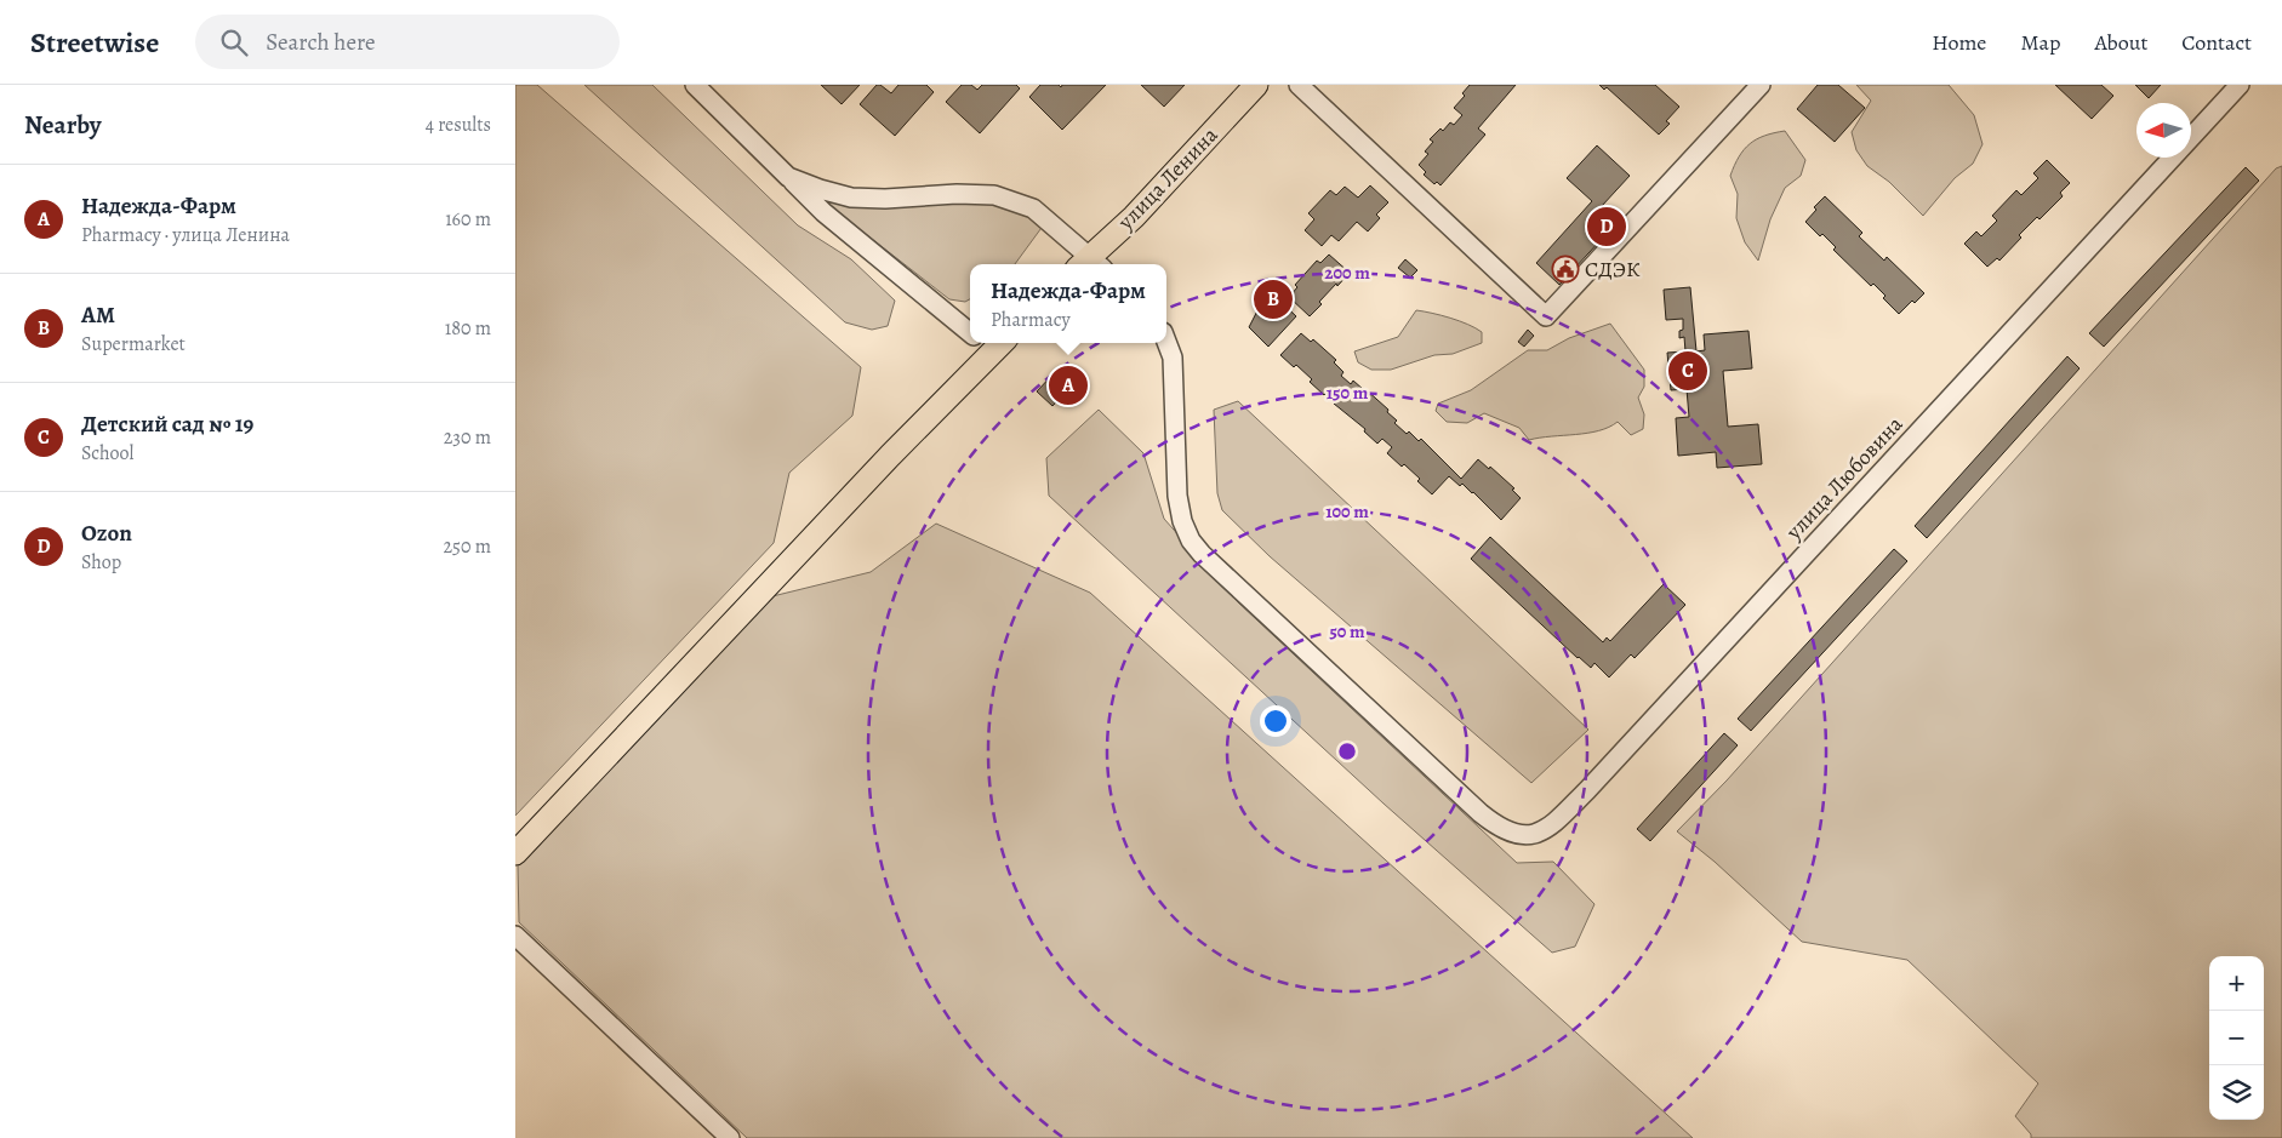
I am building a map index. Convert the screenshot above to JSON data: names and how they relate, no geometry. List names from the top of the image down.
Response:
{
  "streets": {
    "main road": ["улица Ленина"],
    "street": ["улица Любовина"]
  },
  "places": {
    "public building": ["СДЭК"]
  },
  "north": "left",
  "page": {
    "header": "Streetwise",
    "search": "Search here",
    "nav": [
      "Home",
      "Map",
      "About",
      "Contact"
    ],
    "heading": ["Nearby", "4 results"],
    "list": [
      {
        "mark": "A",
        "name": "Надежда-Фарм",
        "note": "Pharmacy · улица Ленина",
        "value": "160 m"
      },
      {
        "mark": "B",
        "name": "АМ",
        "note": "Supermarket",
        "value": "180 m"
      },
      {
        "mark": "C",
        "name": "Детский сад № 19",
        "note": "School",
        "value": "230 m"
      },
      {
        "mark": "D",
        "name": "Ozon",
        "note": "Shop",
        "value": "250 m"
      }
    ],
    "pins": [
      "D",
      "B",
      "C",
      "A"
    ],
    "popup": ["Надежда-Фарм", "Pharmacy"],
    "map_buttons": ["+", "−"]
  },
  "rings": [
    "200 m",
    "150 m",
    "100 m",
    "50 m"
  ]
}
